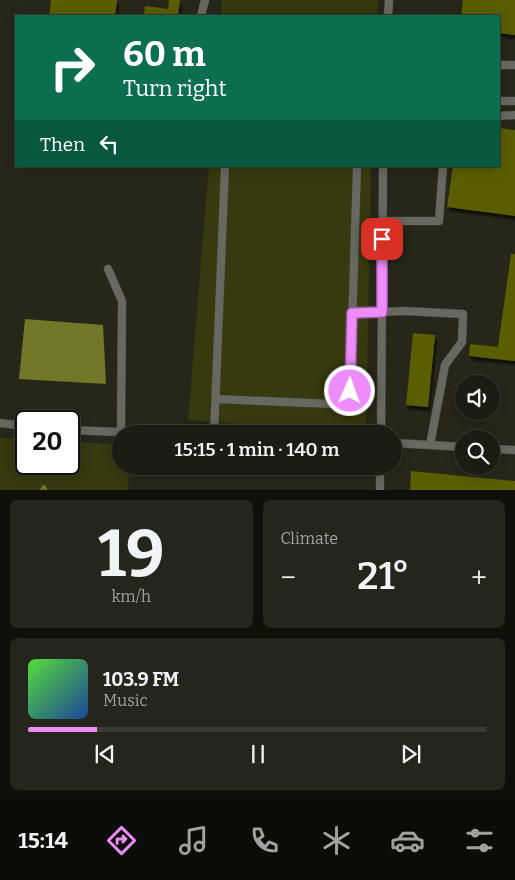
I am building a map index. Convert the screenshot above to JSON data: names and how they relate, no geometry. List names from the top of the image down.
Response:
{
  "page": {
    "turn": ["60 m", "Turn right"],
    "then": "Then",
    "limit": "20",
    "trip": "15:15 · 1 min · 140 m",
    "tile": [
      ["19", "km/h"],
      "Climate"
    ],
    "heat": ["−", "21°", "+"],
    "song": ["103.9 FM", "Music"],
    "tabs": "15:14"
  }
}
